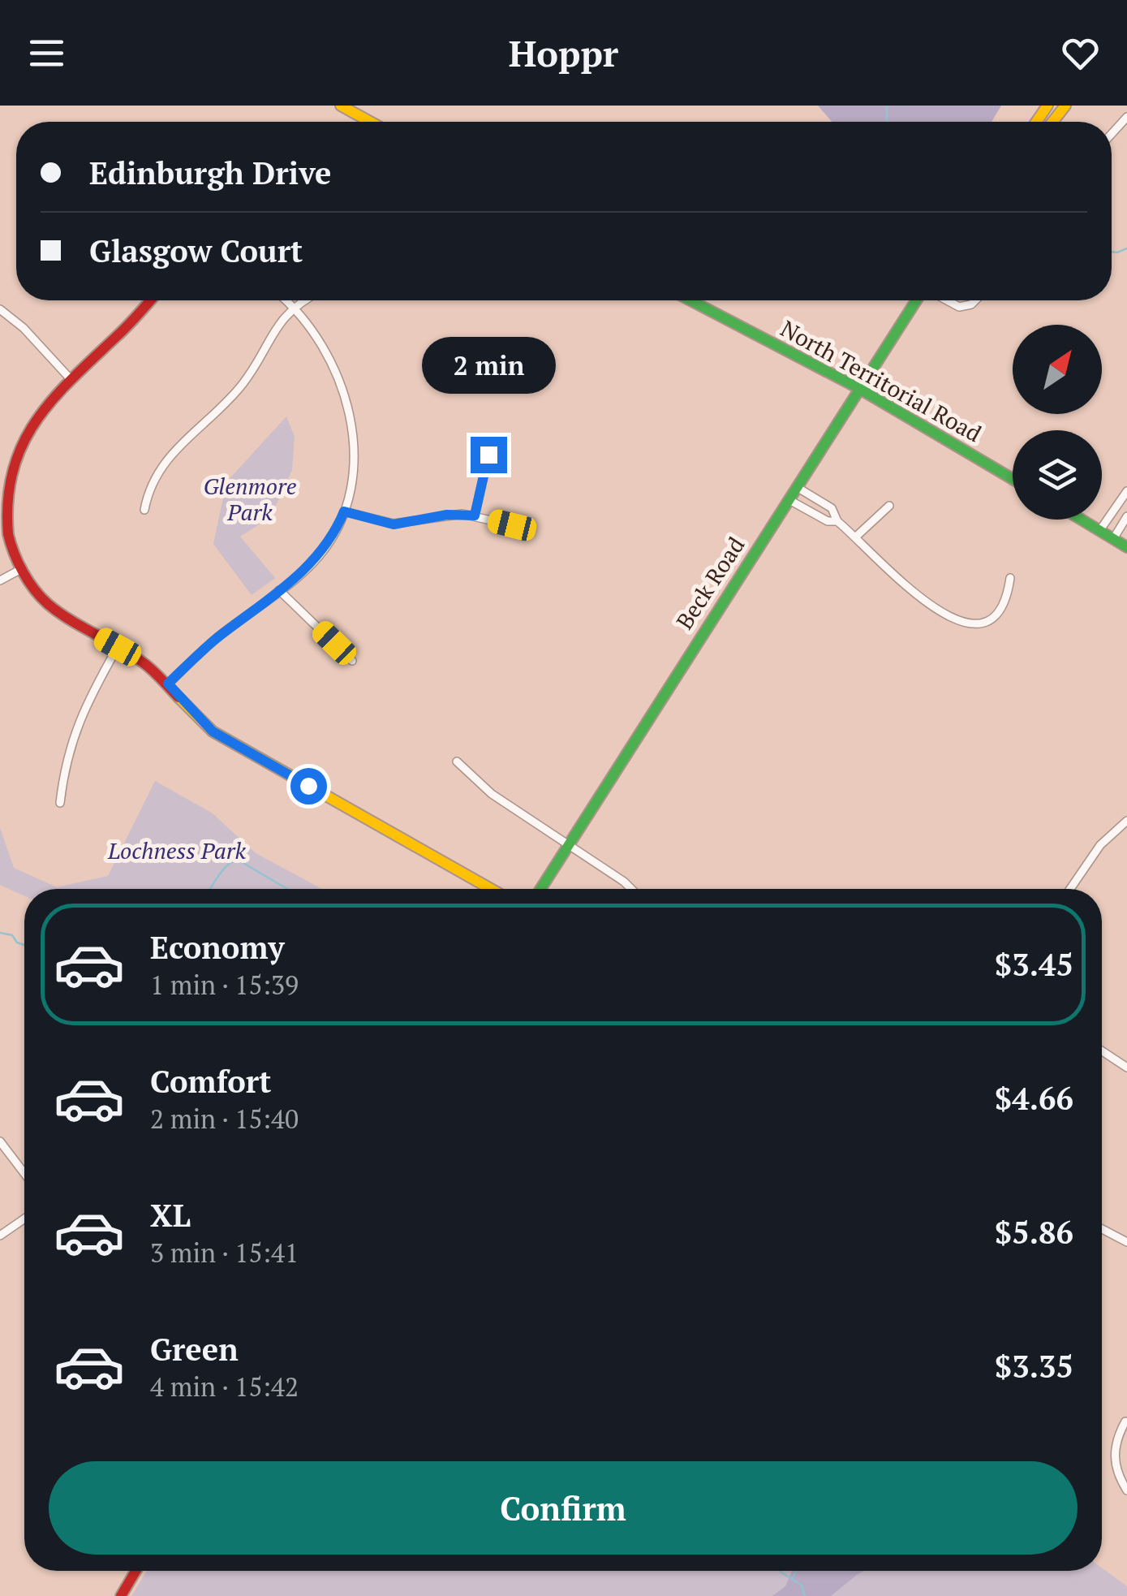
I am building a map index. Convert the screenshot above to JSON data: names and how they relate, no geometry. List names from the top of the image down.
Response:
{
  "streets": {
    "main road": ["North Territorial Road", "Beck Road"]
  },
  "crossings": [
    ["North Territorial Road", "Beck Road"]
  ],
  "parks": ["Glenmore Park", "Lochness Park"],
  "north": "top right",
  "page": {
    "header": "Hoppr",
    "banner": ["Edinburgh Drive", "Glasgow Court"],
    "bubble": "2 min",
    "list": [
      {
        "name": "Economy",
        "note": "1 min · 15:39",
        "value": "$3.45"
      },
      {
        "name": "Comfort",
        "note": "2 min · 15:40",
        "value": "$4.66"
      },
      {
        "name": "XL",
        "note": "3 min · 15:41",
        "value": "$5.86"
      },
      {
        "name": "Green",
        "note": "4 min · 15:42",
        "value": "$3.35"
      }
    ],
    "buttons": "Confirm"
  }
}
